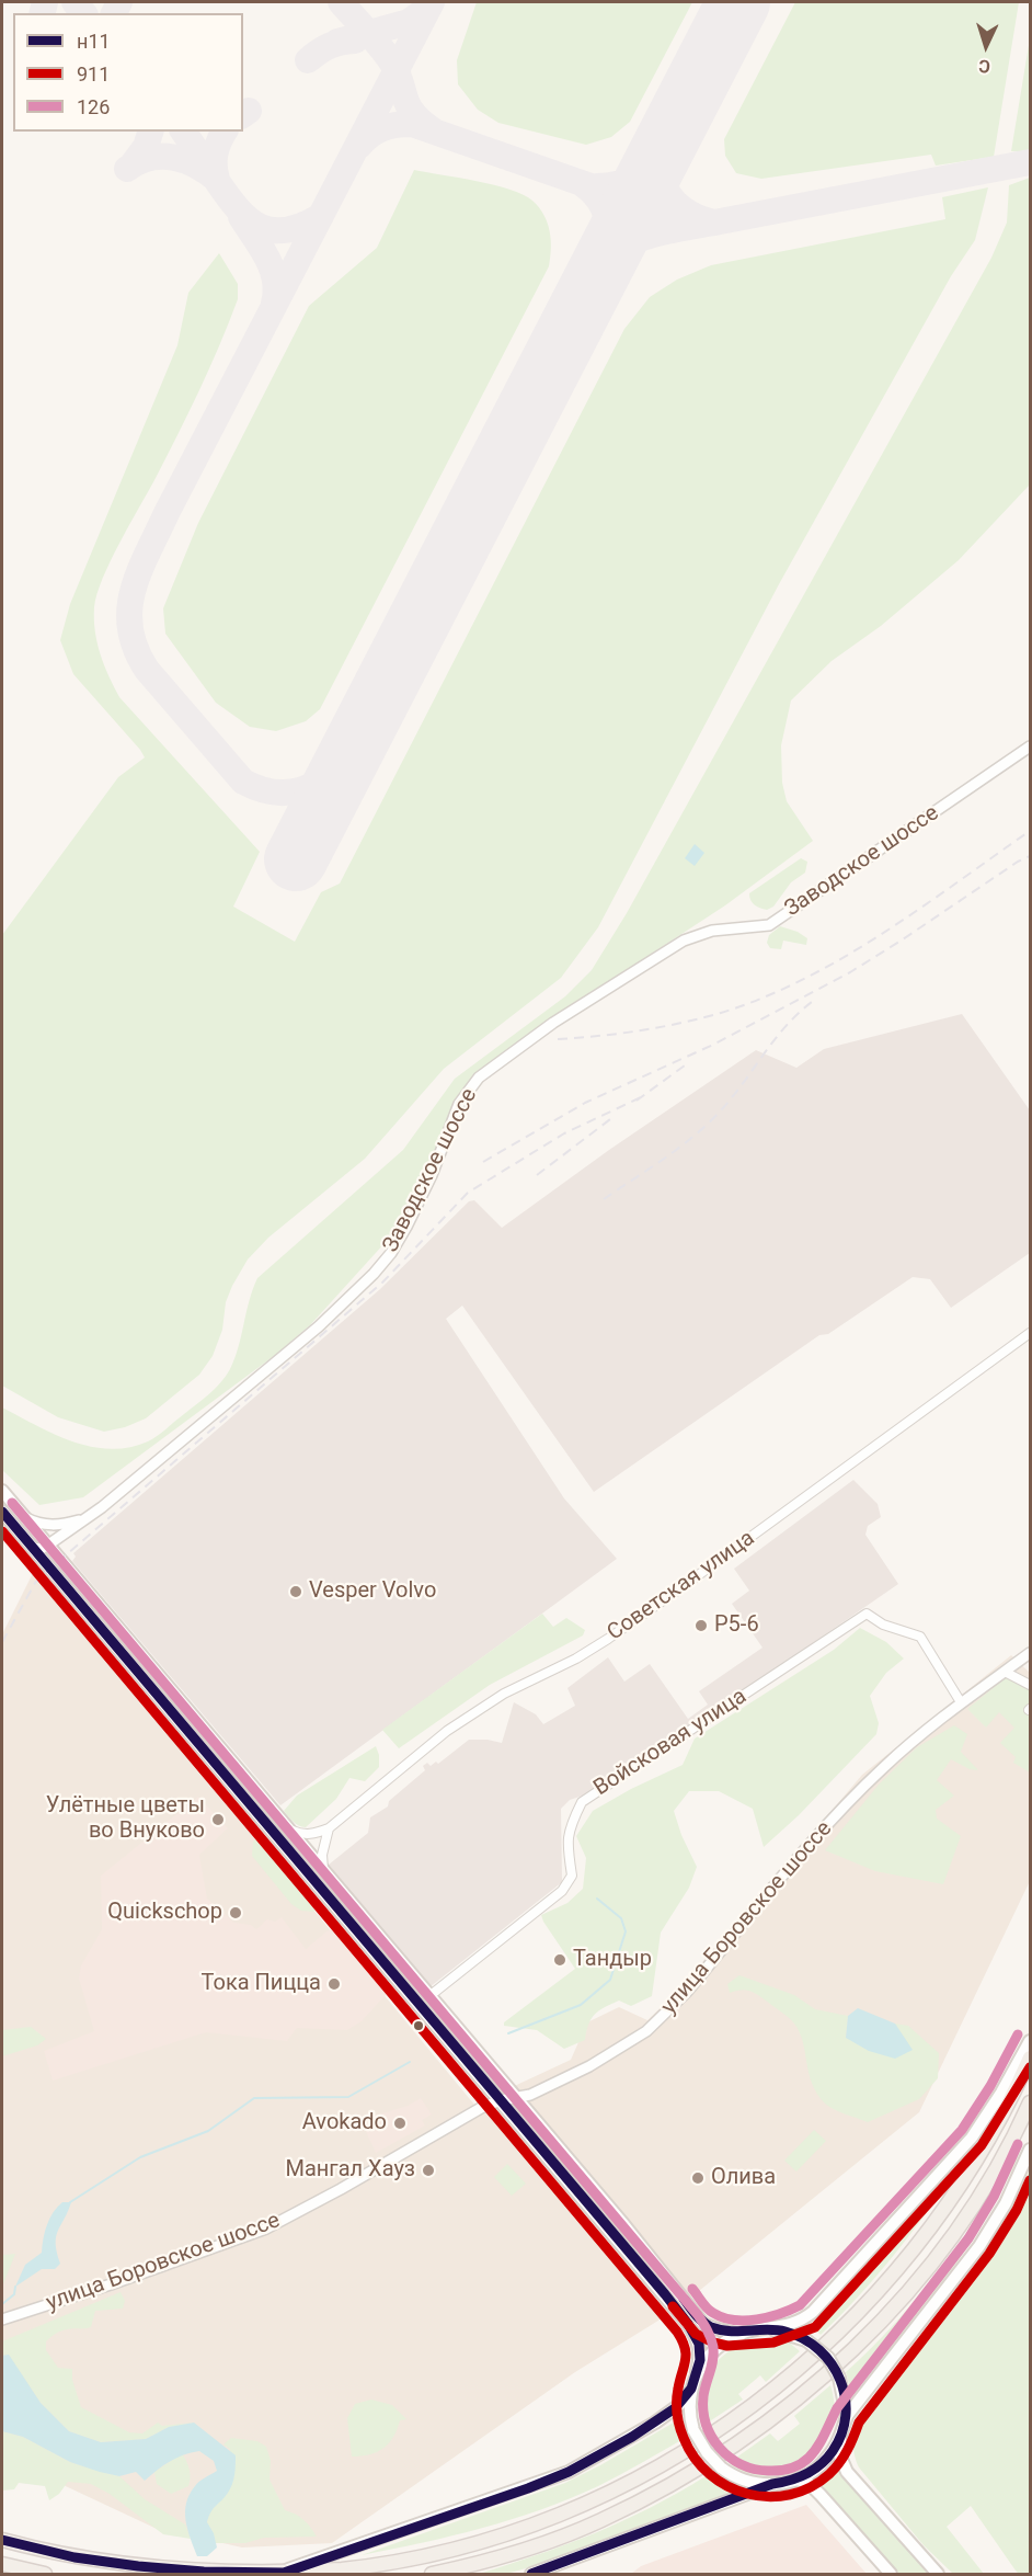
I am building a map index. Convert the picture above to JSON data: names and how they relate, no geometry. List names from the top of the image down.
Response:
{
  "streets": {
    "street": [
      "Заводское шоссе",
      "Советская улица",
      "Войсковая улица",
      "улица Боровское шоссе"
    ]
  },
  "crossings": [
    ["Войсковая улица", "улица Боровское шоссе"]
  ],
  "places": [
    "Vesper Volvo",
    "Р5-6",
    "Улётные цветы во Внуково",
    "Quickschop",
    "Тандыр",
    "Тока Пицца",
    "Avokado",
    "Мангал Хауз",
    "Олива"
  ],
  "lines": ["transit line 126", "transit line н11", "transit line 911"],
  "legend": ["н11", "911", "126"],
  "north": "bottom"
}
